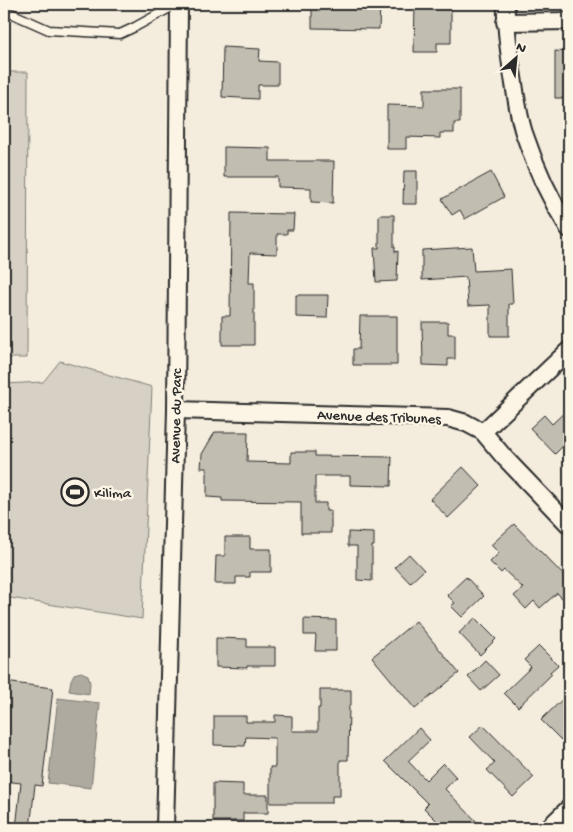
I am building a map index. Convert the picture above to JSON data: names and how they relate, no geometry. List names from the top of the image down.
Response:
{
  "streets": {
    "street": ["Avenue du Parc", "Avenue des Tribunes"]
  },
  "crossings": [
    ["Avenue du Parc", "Avenue des Tribunes"]
  ],
  "places": {
    "sports": ["Kilima"]
  },
  "north": "top right"
}
